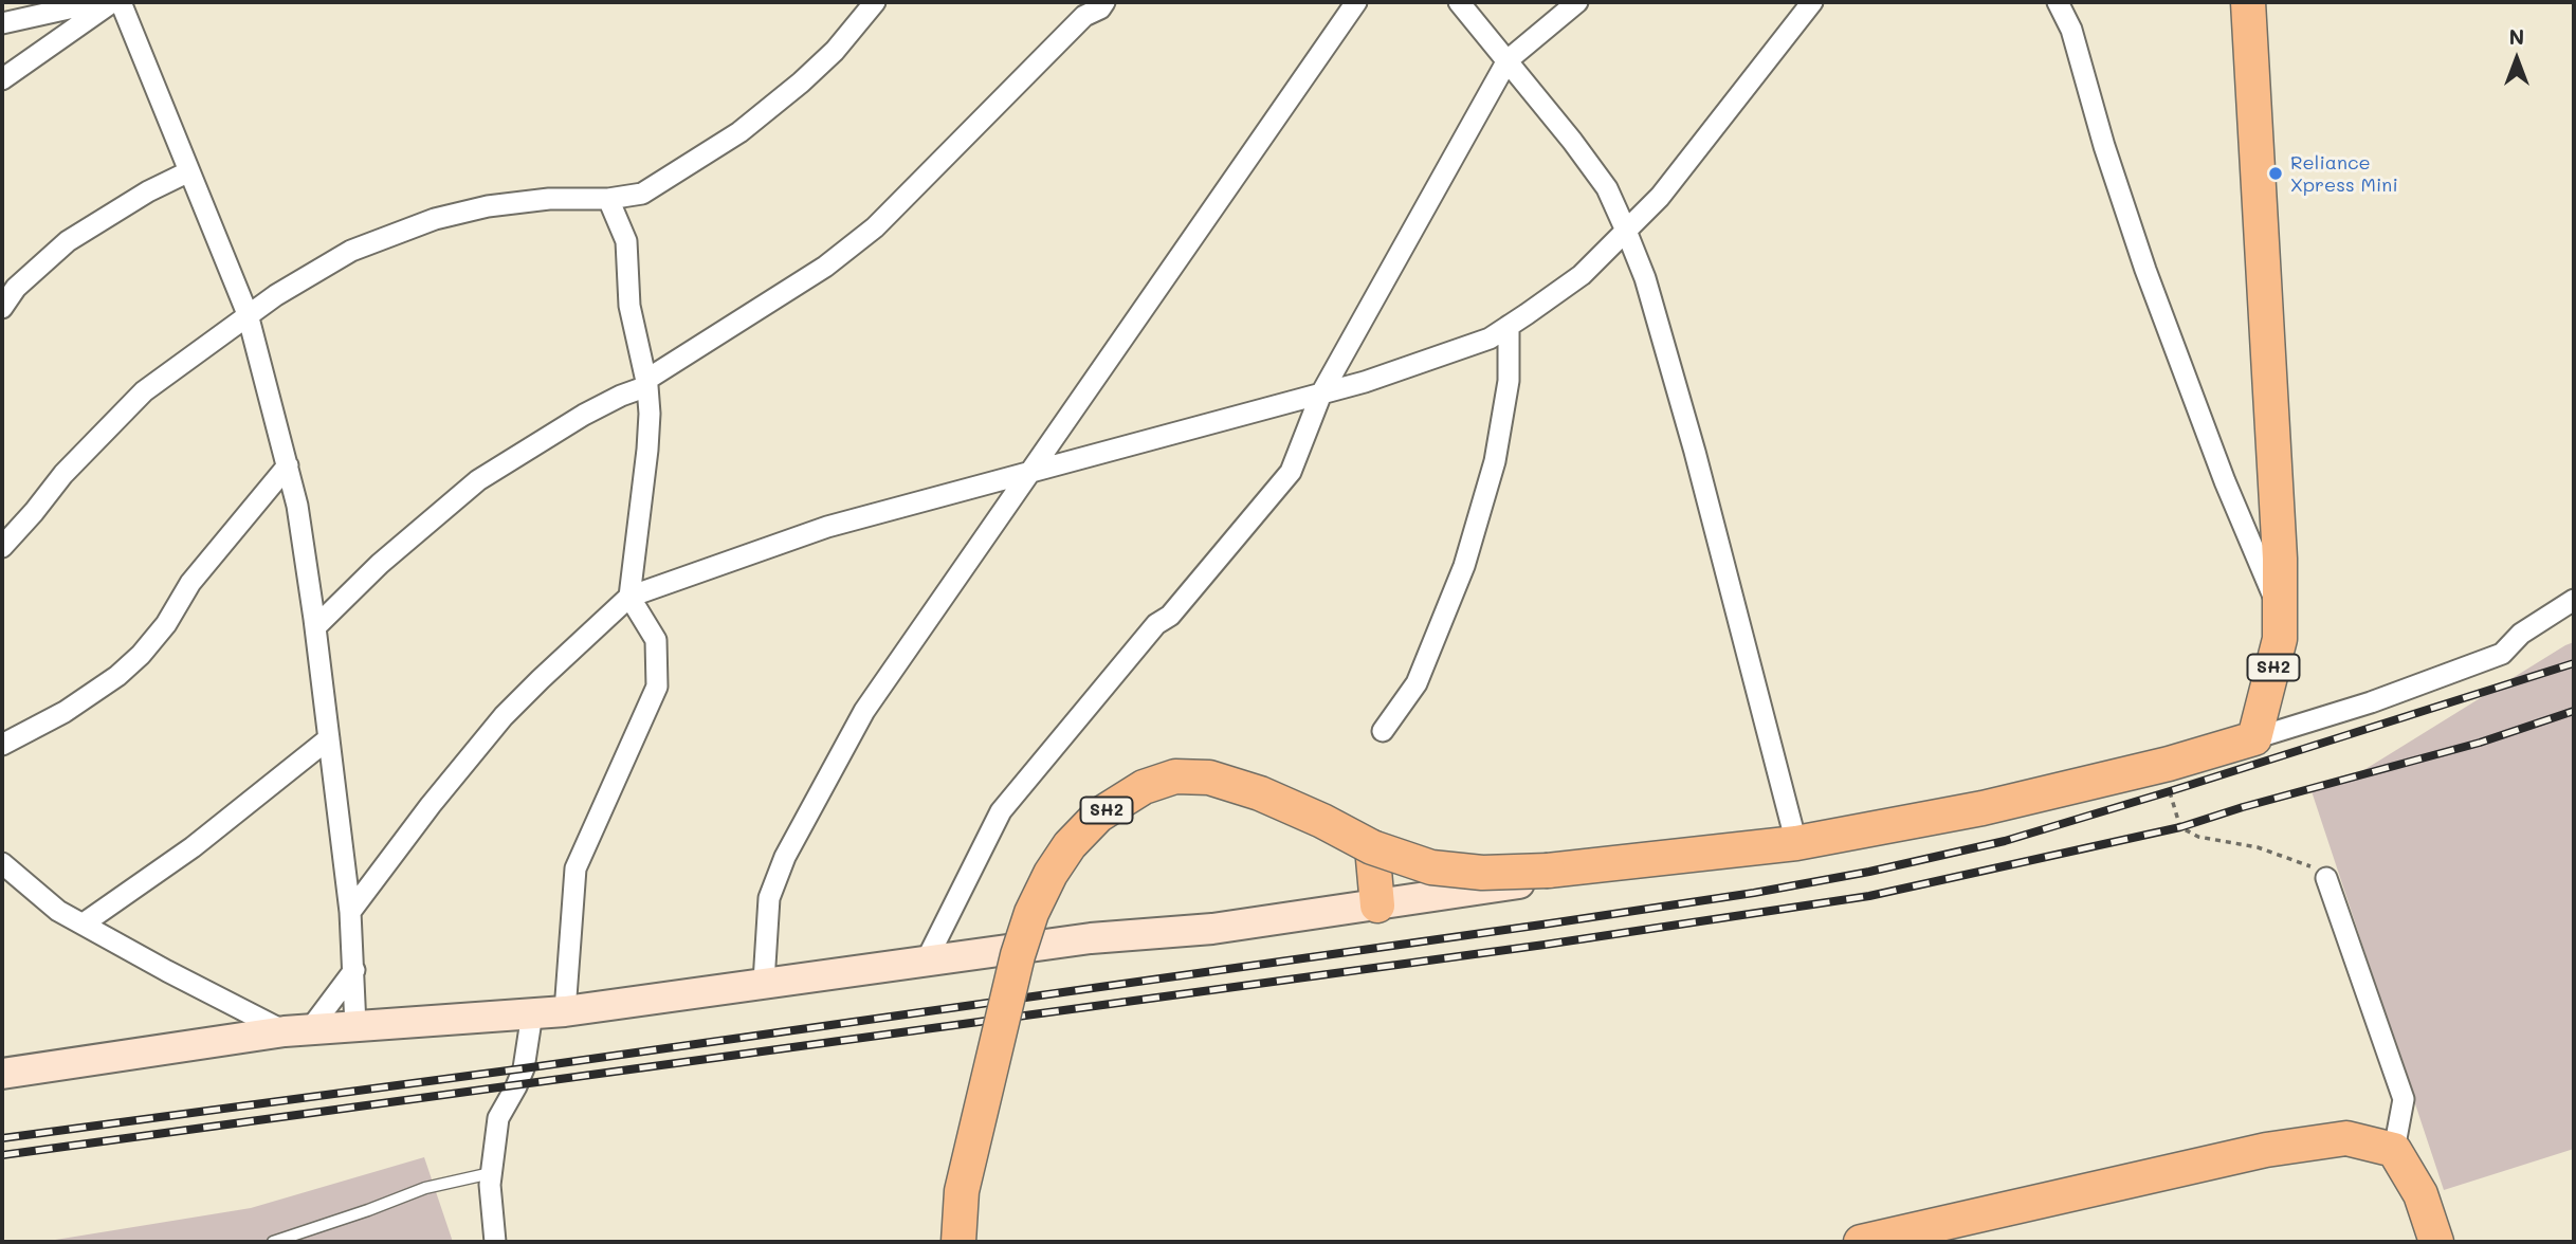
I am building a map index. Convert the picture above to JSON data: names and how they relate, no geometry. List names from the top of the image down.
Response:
{
  "streets": {
    "main road": ["SH2"]
  },
  "places": ["Reliance Xpress Mini"],
  "north": "top"
}
